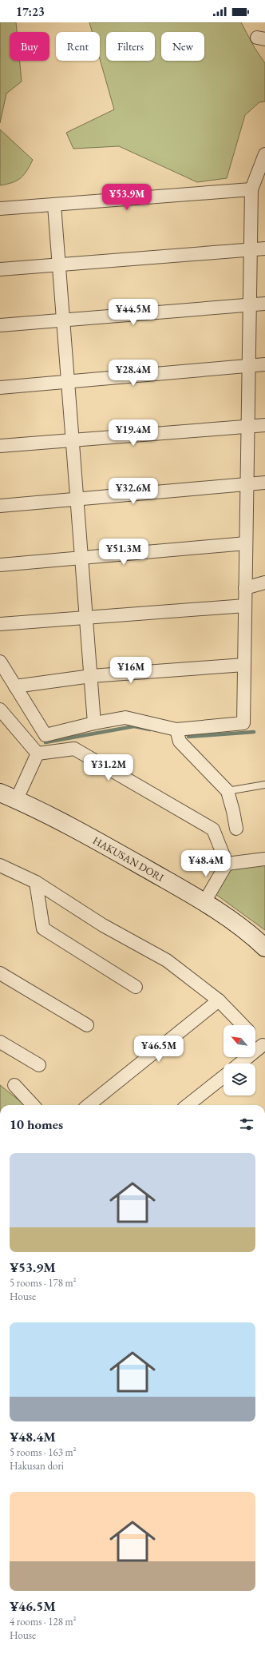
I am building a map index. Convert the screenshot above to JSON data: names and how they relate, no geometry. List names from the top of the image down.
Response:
{
  "streets": {
    "street": ["HAKUSAN DORI"]
  },
  "north": "top left",
  "page": {
    "status": "17:23",
    "chip": [
      "Buy",
      "Rent",
      "Filters",
      "New"
    ],
    "price": [
      "¥53.9M",
      "¥44.5M",
      "¥28.4M",
      "¥19.4M",
      "¥32.6M",
      "¥51.3M",
      "¥16M",
      "¥31.2M",
      "¥48.4M",
      "¥46.5M"
    ],
    "heading": "10 homes",
    "list": [
      {
        "name": "¥53.9M",
        "note": "5 rooms · 178 m² · House"
      },
      {
        "name": "¥48.4M",
        "note": "5 rooms · 163 m² · Hakusan dori"
      },
      {
        "name": "¥46.5M",
        "note": "4 rooms · 128 m² · House"
      }
    ]
  }
}
